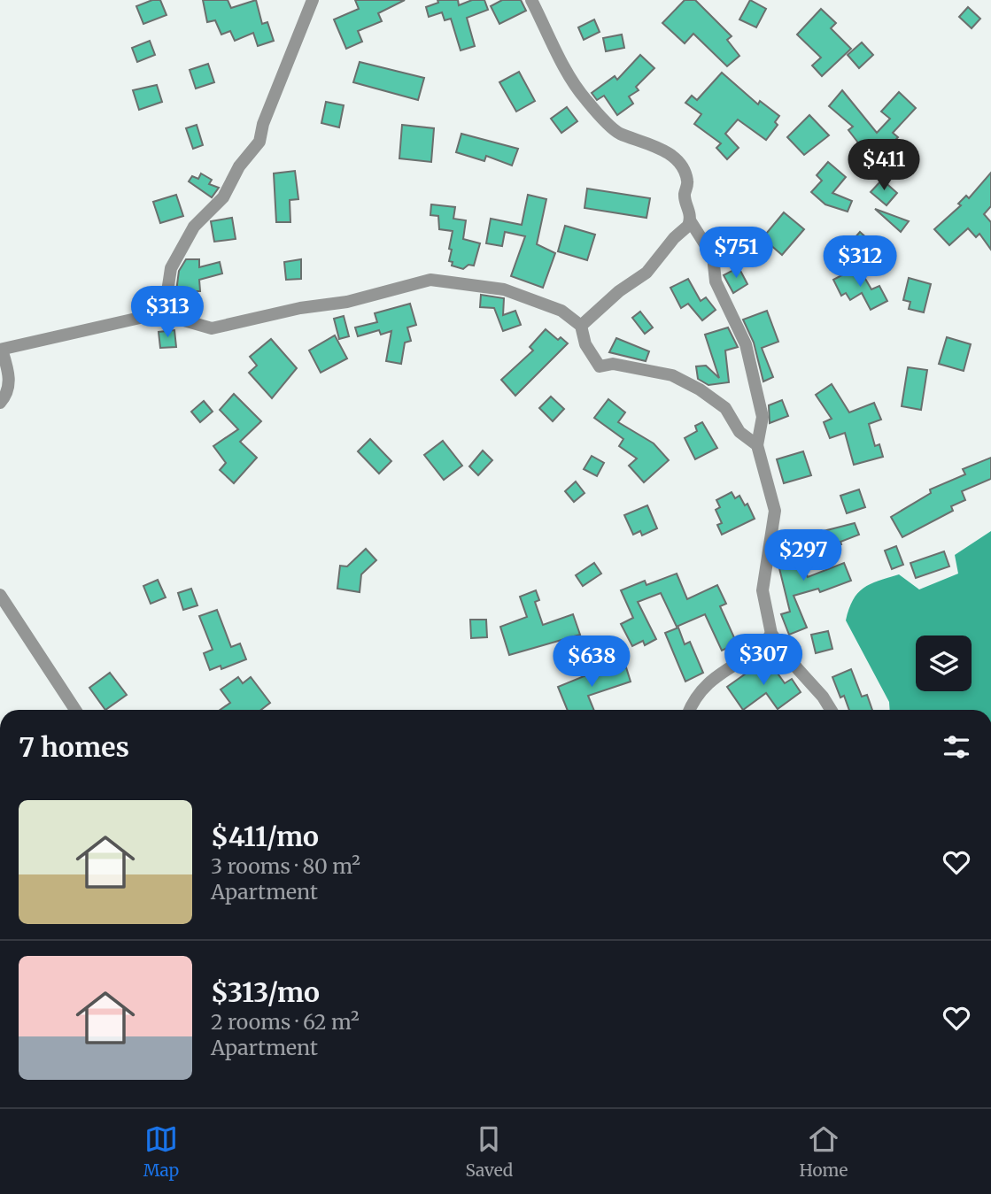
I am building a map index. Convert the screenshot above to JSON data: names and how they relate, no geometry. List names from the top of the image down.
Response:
{
  "page": {
    "price": [
      "$411",
      "$751",
      "$312",
      "$313",
      "$297",
      "$307",
      "$638"
    ],
    "heading": "7 homes",
    "list": [
      {
        "name": "$411/mo",
        "note": "3 rooms · 80 m² · Apartment"
      },
      {
        "name": "$313/mo",
        "note": "2 rooms · 62 m² · Apartment"
      }
    ],
    "tabs": ["Map", "Saved", "Home"]
  }
}
